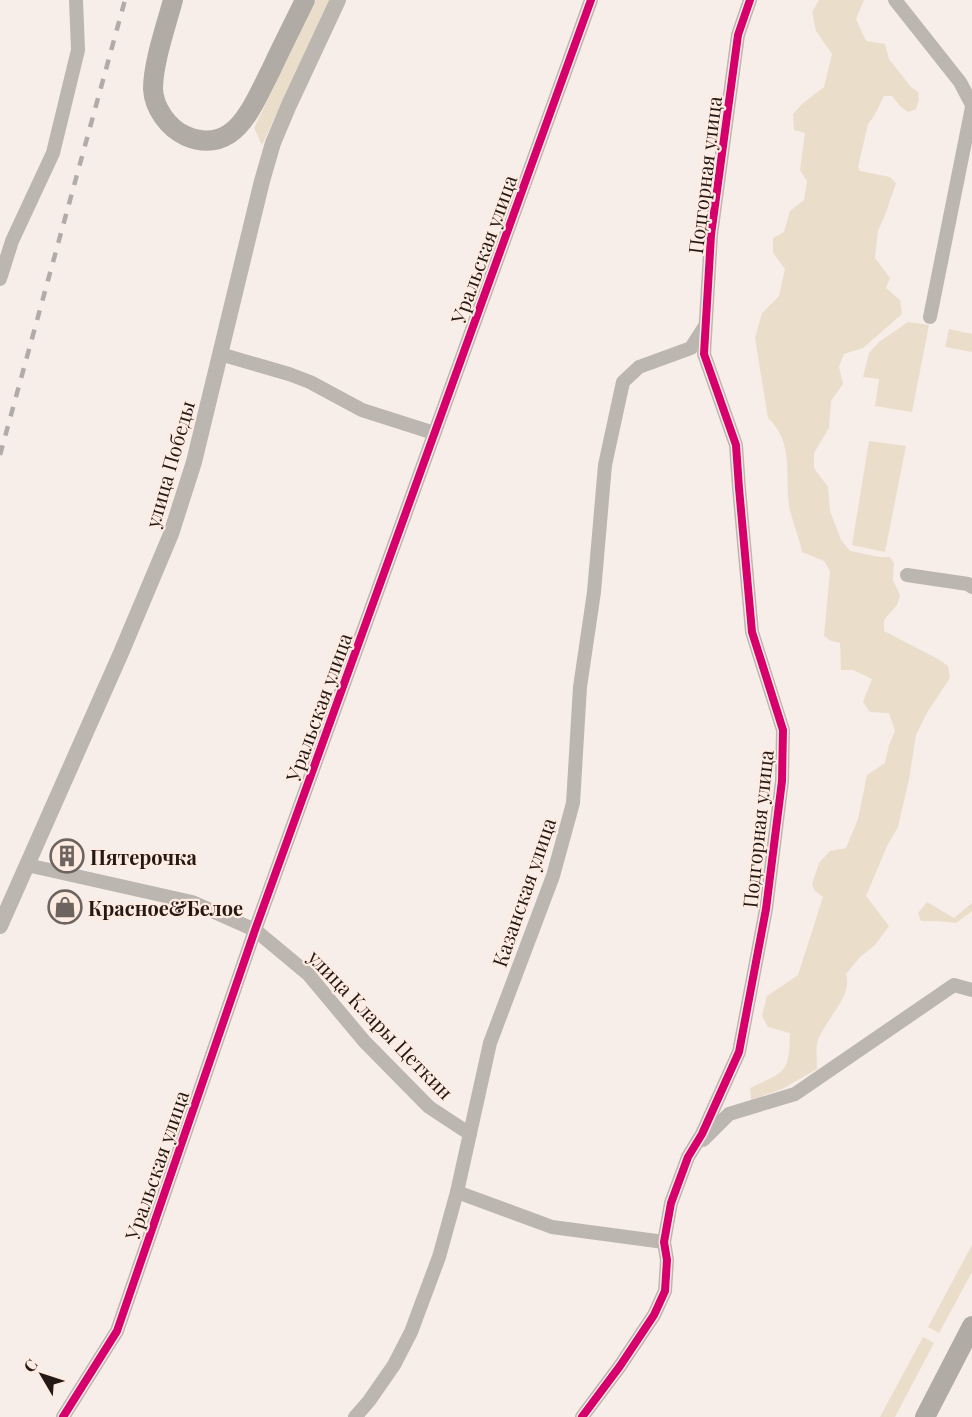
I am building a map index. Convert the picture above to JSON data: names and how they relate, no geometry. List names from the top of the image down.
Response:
{
  "streets": {
    "street": [
      "Подгорная улица",
      "Уральская улица",
      "улица Победы",
      "Казанская улица",
      "улица Клары Цеткин"
    ]
  },
  "crossings": [
    ["Подгорная улица", "Казанская улица"],
    ["Уральская улица", "улица Клары Цеткин"],
    ["улица Победы", "улица Клары Цеткин"],
    ["Казанская улица", "улица Клары Цеткин"]
  ],
  "places": {
    "building": ["Пятерочка"],
    "shop": ["Красное&Белое"]
  },
  "north": "top left"
}
